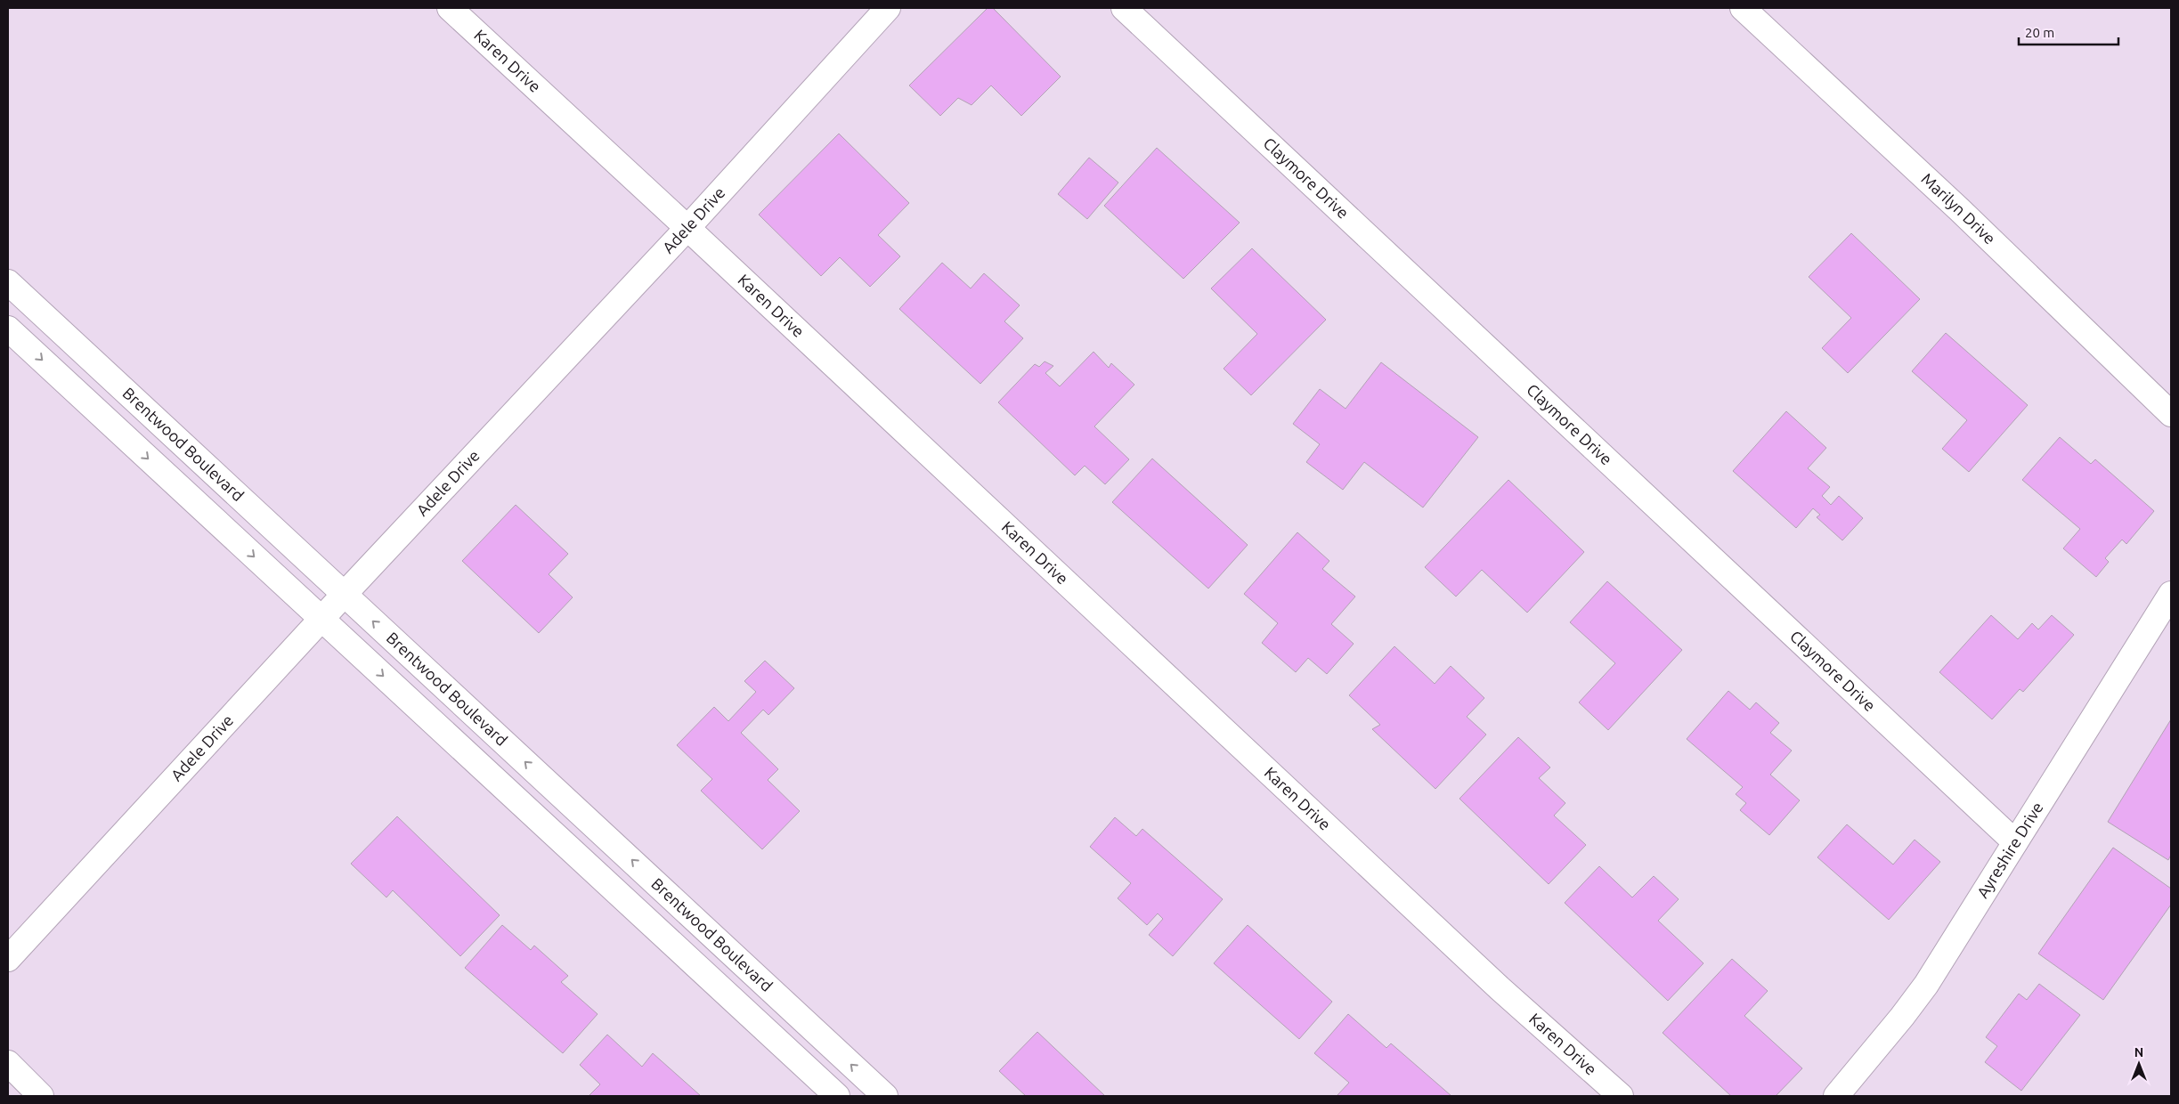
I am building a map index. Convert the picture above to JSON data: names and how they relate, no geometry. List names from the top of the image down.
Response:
{
  "streets": {
    "street": [
      "Karen Drive",
      "Claymore Drive",
      "Marilyn Drive",
      "Adele Drive",
      "Brentwood Boulevard",
      "Ayreshire Drive"
    ]
  },
  "crossings": [
    ["Karen Drive", "Adele Drive"],
    ["Claymore Drive", "Ayreshire Drive"],
    ["Adele Drive", "Brentwood Boulevard"]
  ],
  "scale_bar": "20 m",
  "north": "top"
}
